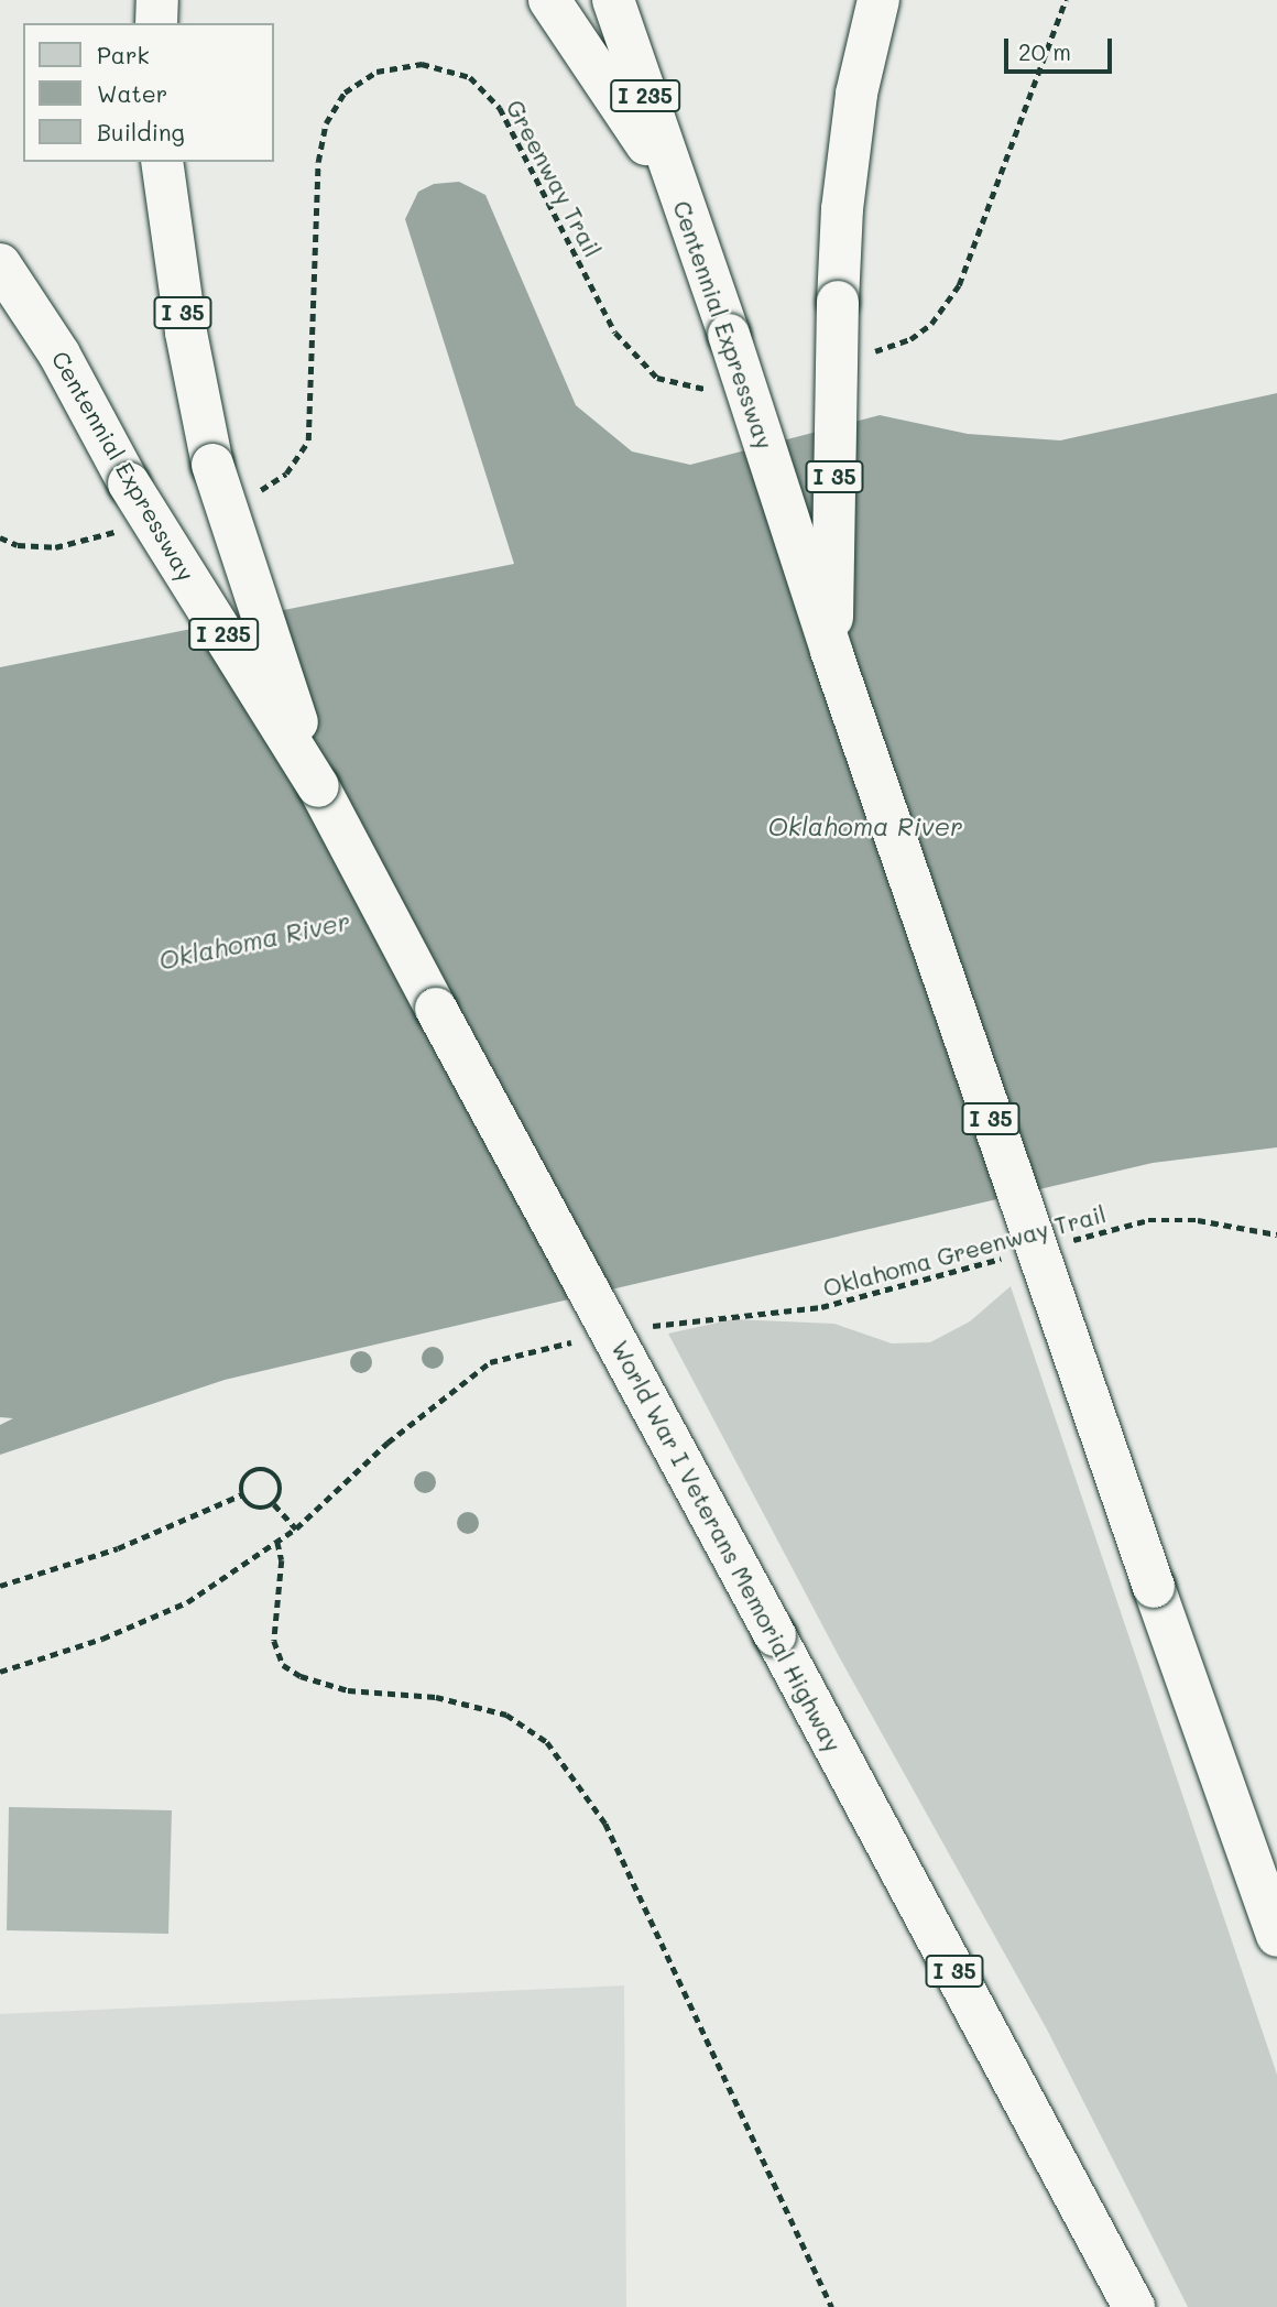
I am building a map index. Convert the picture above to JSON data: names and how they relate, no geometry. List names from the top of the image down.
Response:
{
  "streets": {
    "highway": [
      "I 235",
      "I 35",
      "Centennial Expressway",
      "World War I Veterans Memorial Highway"
    ],
    "path": ["Greenway Trail", "Oklahoma Greenway Trail"]
  },
  "crossings": [
    ["I 35", "Centennial Expressway"],
    ["I 35", "World War I Veterans Memorial Highway"],
    ["Centennial Expressway", "World War I Veterans Memorial Highway"]
  ],
  "water": ["Oklahoma River"],
  "legend": ["Park", "Water", "Building"],
  "scale_bar": "20 m"
}
